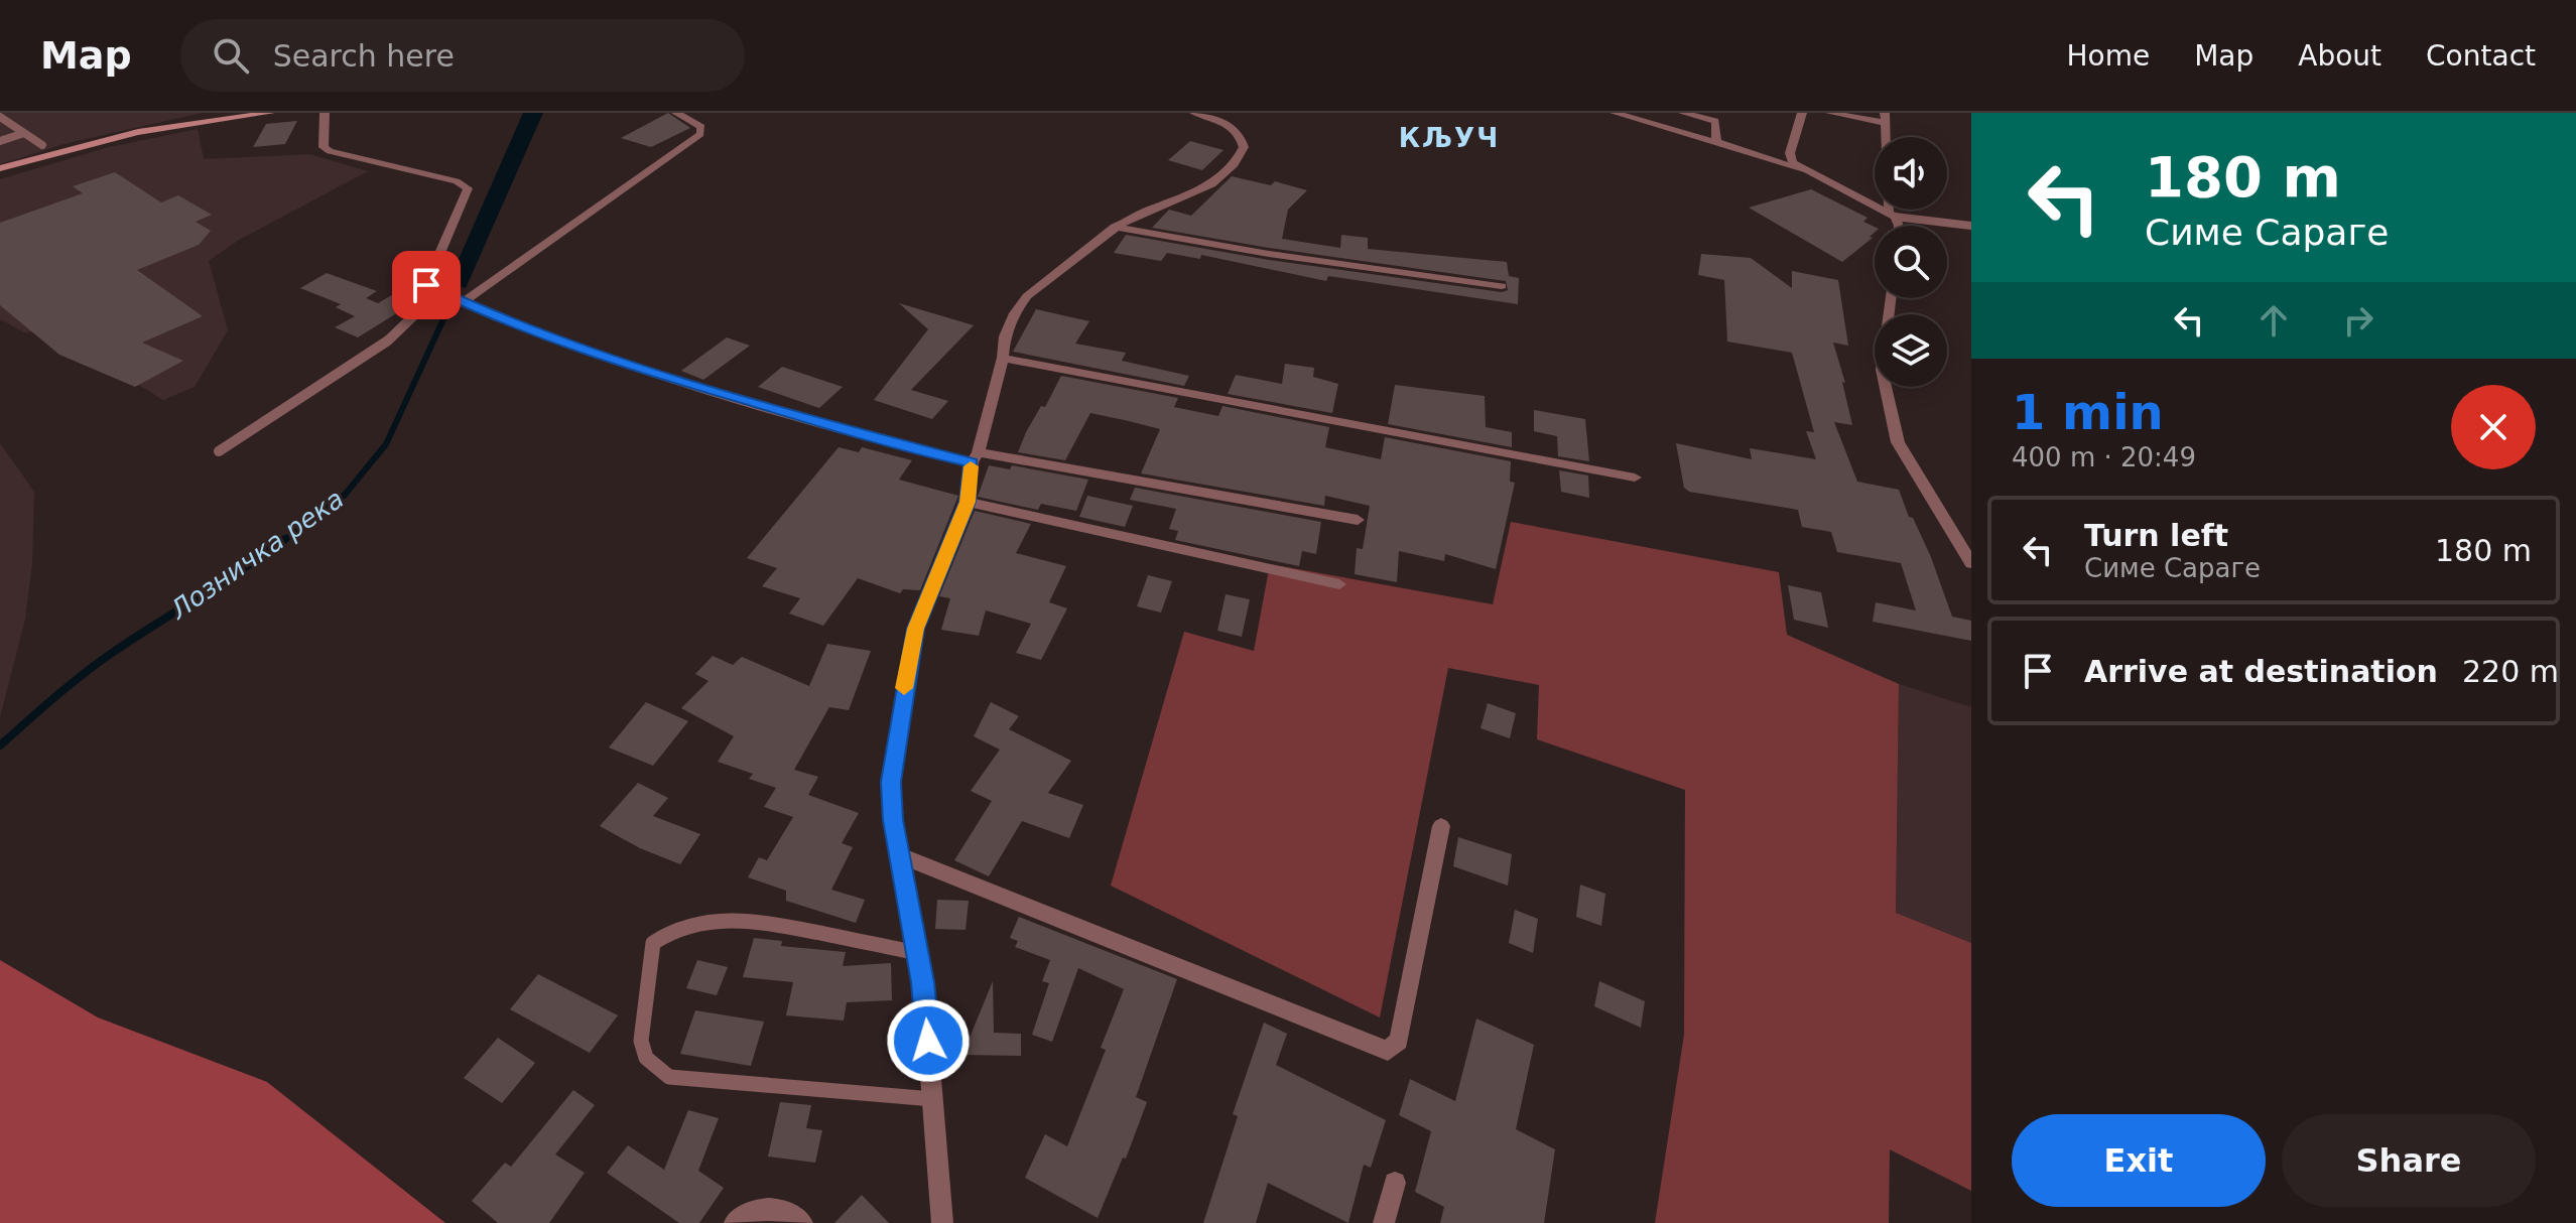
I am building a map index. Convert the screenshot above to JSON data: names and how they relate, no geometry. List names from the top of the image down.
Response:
{
  "districts": ["КЉУЧ"],
  "water": ["Лозничка река"],
  "page": {
    "header": "Map",
    "search": "Search here",
    "nav": [
      "Home",
      "Map",
      "About",
      "Contact"
    ],
    "turn": ["180 m", "Симе Сараге"],
    "heading": ["1 min", "400 m · 20:49"],
    "list": [
      {
        "name": "Turn left",
        "note": "Симе Сараге",
        "value": "180 m"
      },
      {
        "name": "Arrive at destination",
        "value": "220 m"
      }
    ],
    "buttons": ["Exit", "Share"]
  }
}
